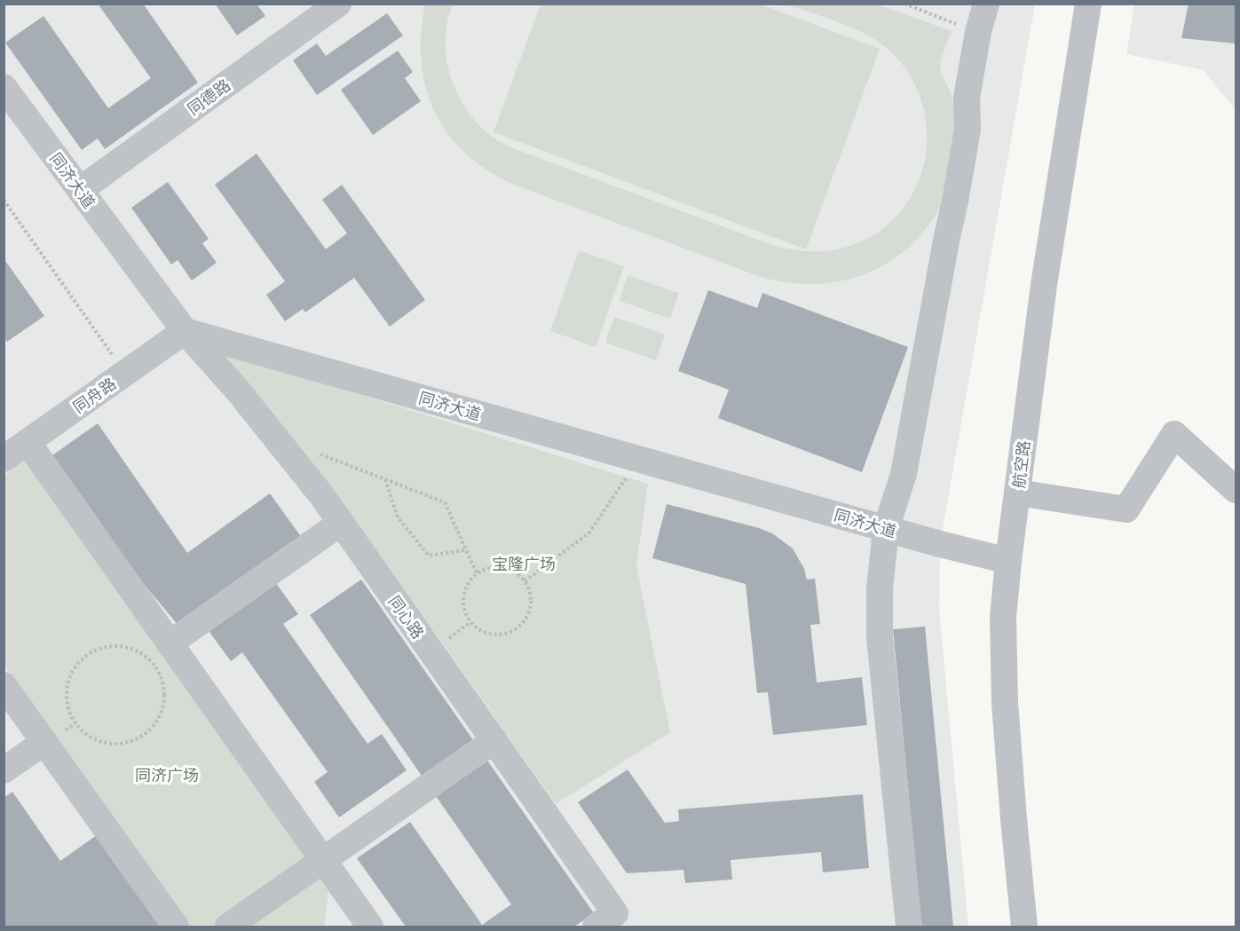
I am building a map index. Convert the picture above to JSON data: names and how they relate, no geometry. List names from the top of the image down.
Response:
{
  "streets": {
    "street": [
      "同德路",
      "同济大道",
      "同舟路",
      "航空路",
      "同心路"
    ]
  },
  "crossings": [
    ["同德路", "同济大道"],
    ["同济大道", "同舟路"],
    ["同济大道", "航空路"],
    ["同济大道", "同心路"],
    ["同舟路", "同心路"]
  ],
  "parks": ["宝隆广场", "同济广场"]
}
